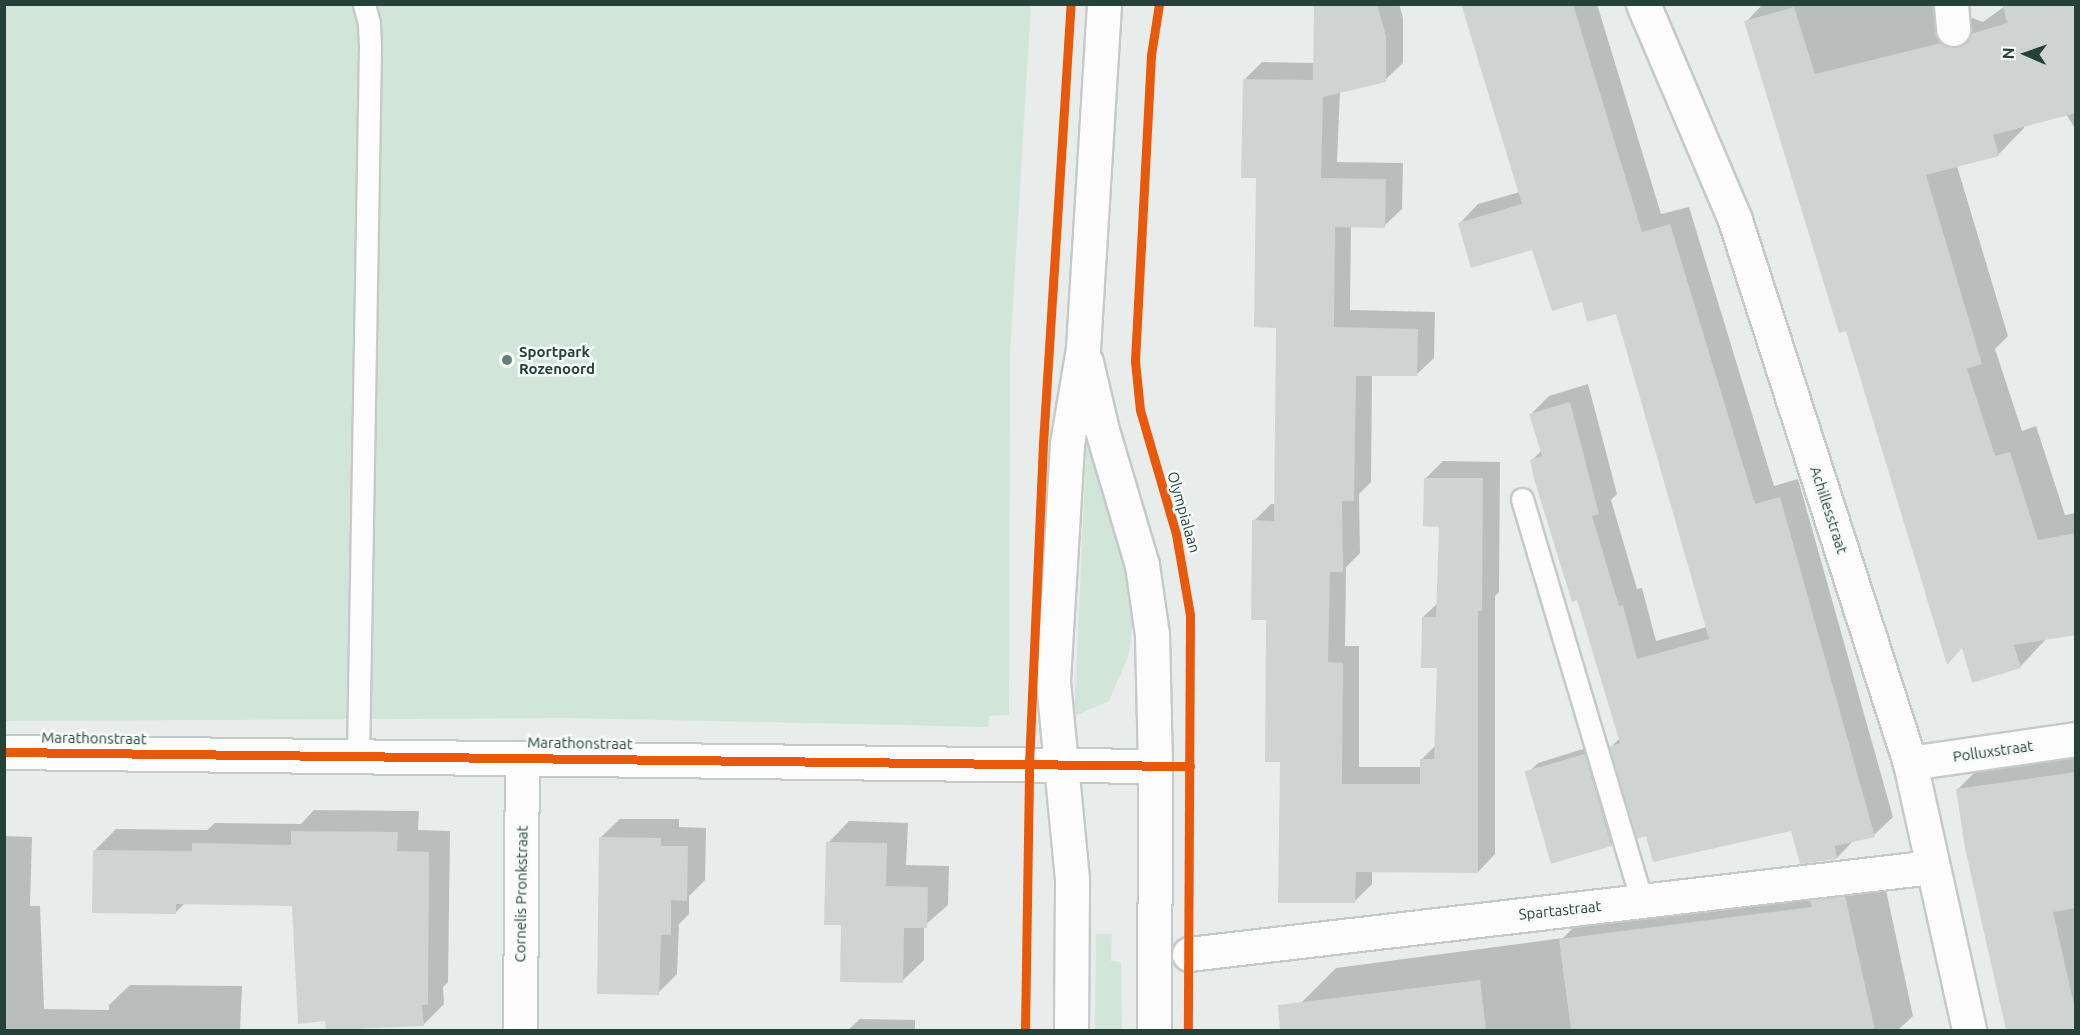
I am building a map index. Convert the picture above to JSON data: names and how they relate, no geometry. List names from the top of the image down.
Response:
{
  "streets": {
    "street": [
      "Achillesstraat",
      "Marathonstraat",
      "Polluxstraat",
      "Cornelis Pronkstraat",
      "Spartastraat"
    ],
    "cycle path": ["Olympialaan"]
  },
  "crossings": [
    ["Achillesstraat", "Polluxstraat"],
    ["Achillesstraat", "Spartastraat"],
    ["Marathonstraat", "Cornelis Pronkstraat"]
  ],
  "places": ["Sportpark Rozenoord"],
  "north": "left"
}
